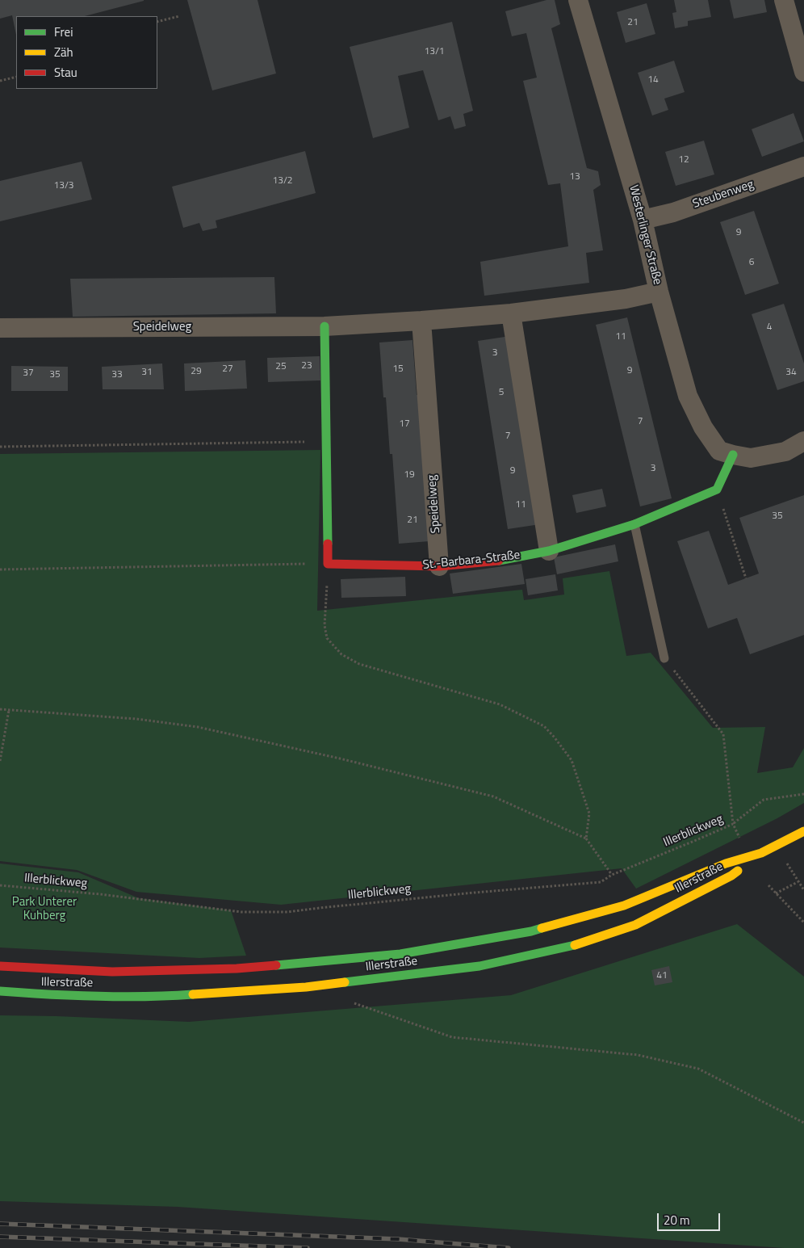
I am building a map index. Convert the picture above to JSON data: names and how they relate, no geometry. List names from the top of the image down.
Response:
{
  "streets": {
    "main road": ["St.-Barbara-Straße", "Illerstraße"],
    "street": ["Steubenweg", "Westerlinger Straße", "Speidelweg"],
    "path": ["Illerblickweg"]
  },
  "crossings": [
    ["Steubenweg", "Westerlinger Straße"],
    ["Westerlinger Straße", "Speidelweg"],
    ["Speidelweg", "St.-Barbara-Straße"]
  ],
  "parks": ["Park Unterer Kuhberg"],
  "house_numbers": [
    "21",
    "13/1",
    "14",
    "12",
    "13",
    "13/2",
    "13/3",
    "9",
    "6",
    "4",
    "11",
    "3",
    "23",
    "25",
    "27",
    "15",
    "9",
    "29",
    "31",
    "34",
    "37",
    "35",
    "33",
    "5",
    "7",
    "17",
    "7",
    "3",
    "9",
    "19",
    "11",
    "35",
    "21",
    "41"
  ],
  "legend": ["Frei", "Zäh", "Stau"],
  "scale_bar": "20 m"
}
